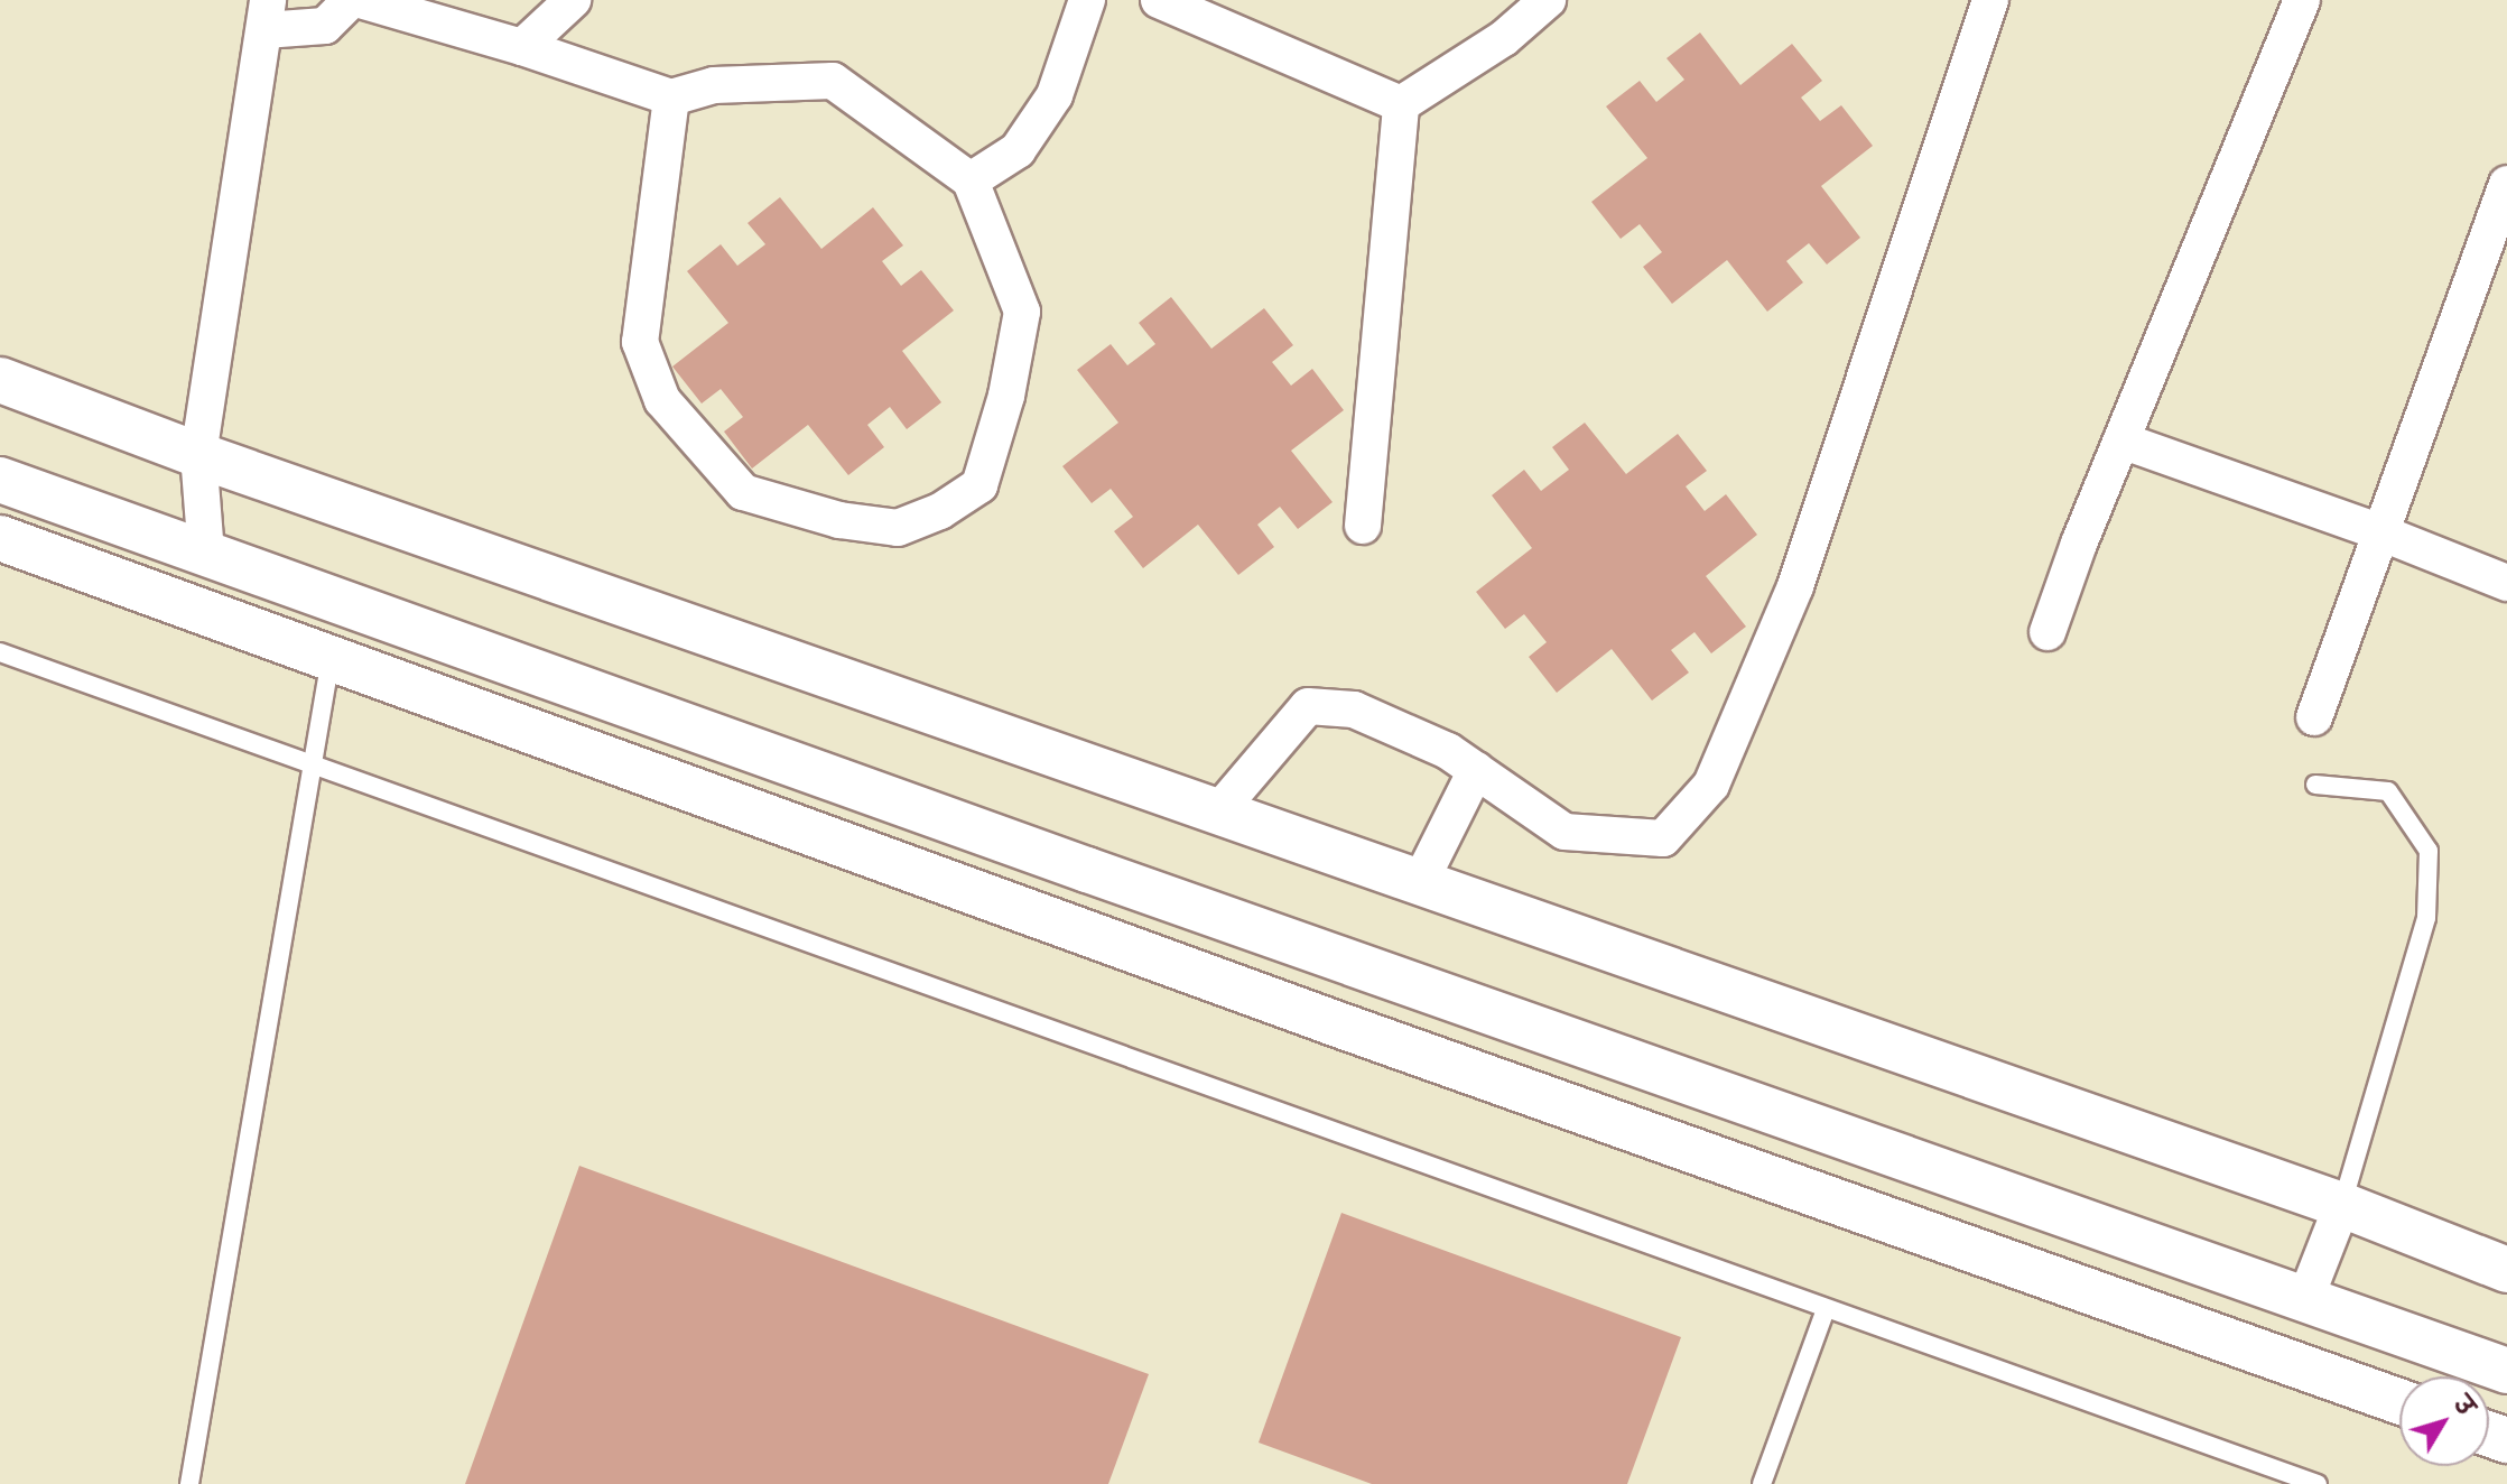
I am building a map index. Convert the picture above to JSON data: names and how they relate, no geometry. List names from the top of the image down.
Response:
{
  "north": "top right"
}
